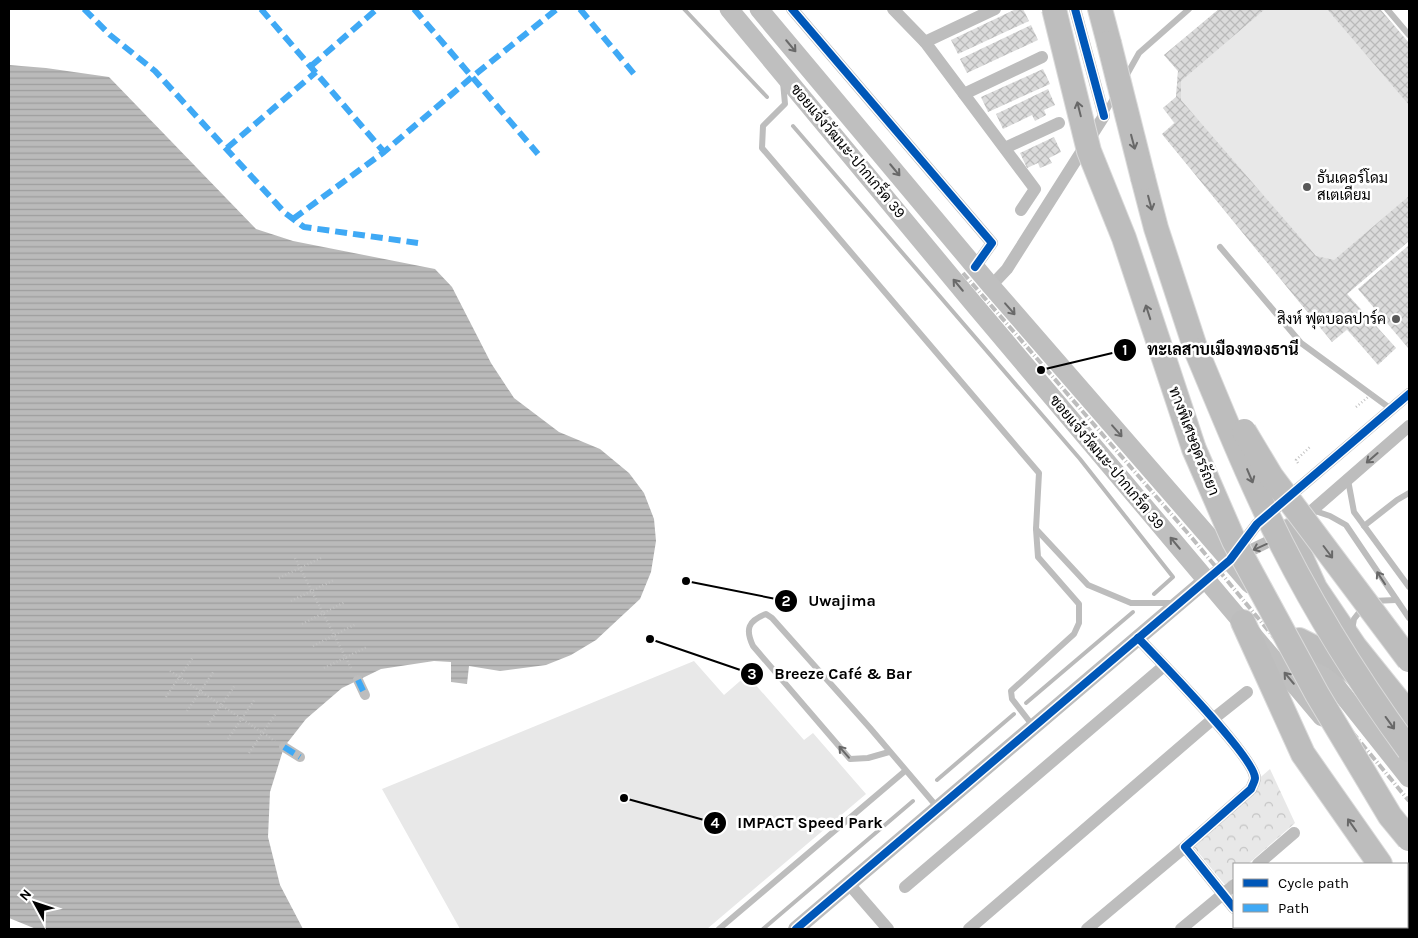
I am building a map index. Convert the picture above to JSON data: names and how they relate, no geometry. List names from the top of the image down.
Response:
{
  "streets": {
    "highway": ["ทางพิเศษอุดรรัถยา"],
    "main road": ["ซอยแจ้งวัฒนะ-ปากเกร็ด 39"]
  },
  "crossings": [
    ["ซอยแจ้งวัฒนะ-ปากเกร็ด 39", "ทางพิเศษอุดรรัถยา"]
  ],
  "places": [
    "ธันเดอร์โดม สเตเดียม",
    "สิงห์ ฟุตบอลปาร์ค",
    "ทะเลสาบเมืองทองธานี",
    "Uwajima",
    "Breeze Café & Bar",
    "IMPACT Speed Park"
  ],
  "legend": ["Cycle path", "Path"],
  "north": "top left"
}
